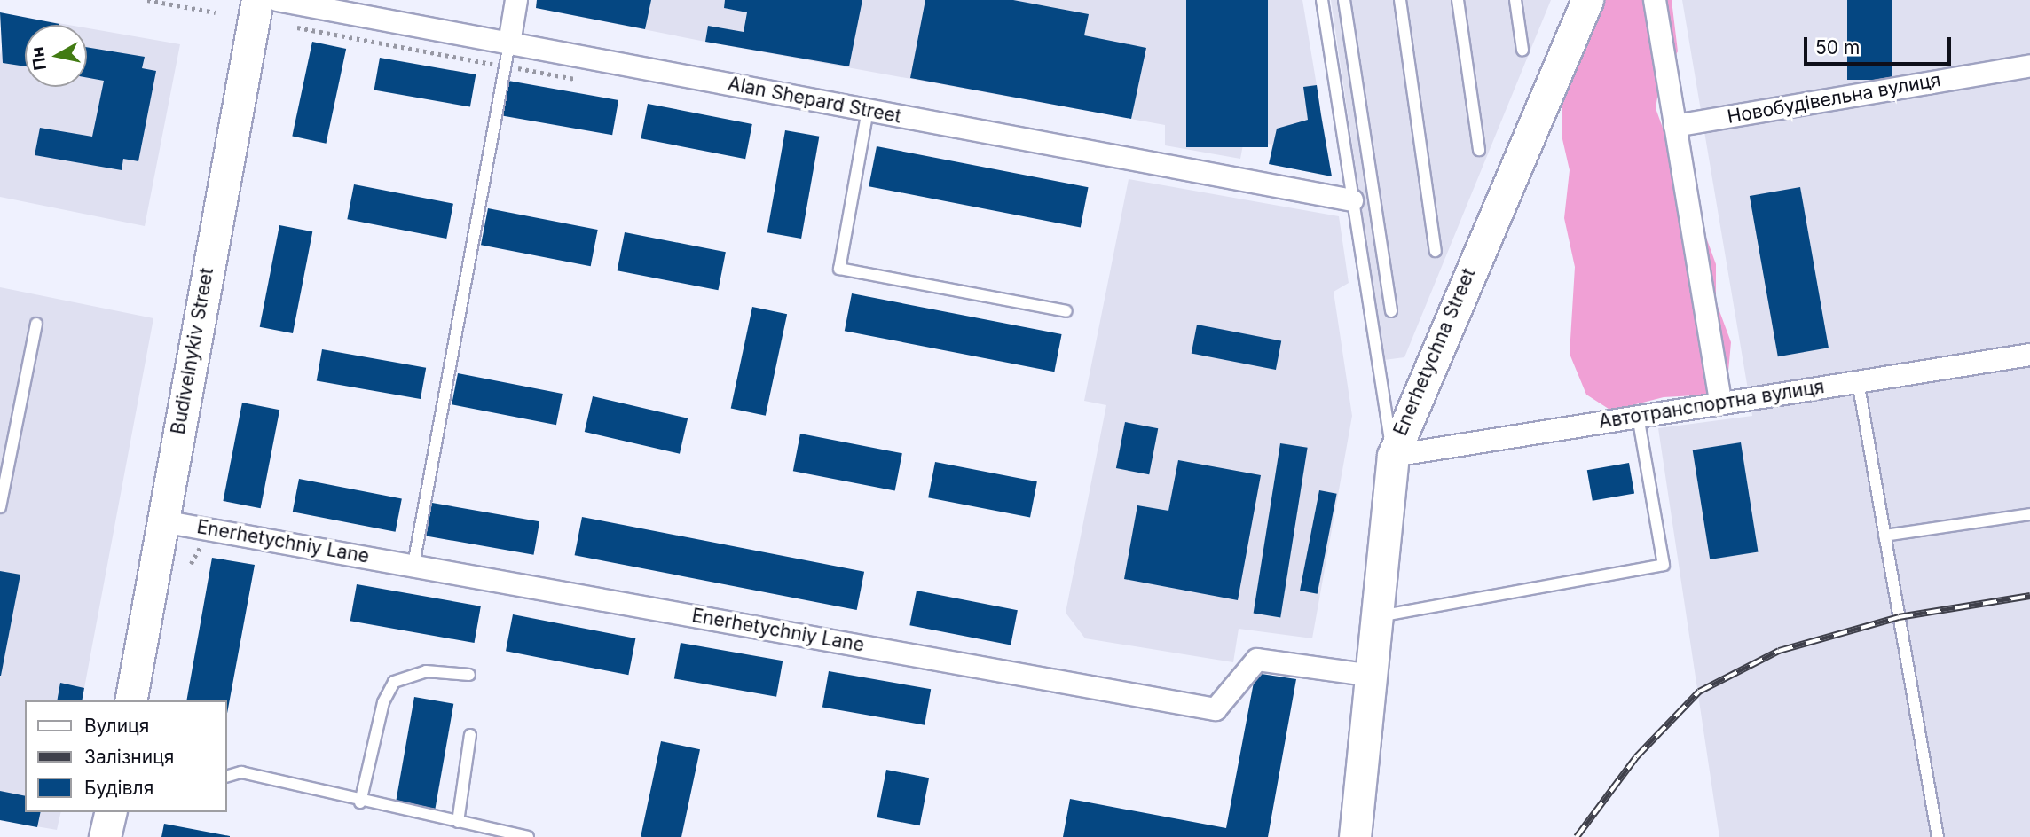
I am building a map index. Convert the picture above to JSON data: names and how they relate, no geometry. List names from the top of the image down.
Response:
{
  "streets": {
    "main road": ["Budivelnykiv Street", "Enerhetychna Street"],
    "street": [
      "Новобудівельна вулиця",
      "Alan Shepard Street",
      "Автотранспортна вулиця",
      "Enerhetychniy Lane"
    ]
  },
  "crossings": [
    ["Budivelnykiv Street", "Enerhetychniy Lane"],
    ["Enerhetychna Street", "Автотранспортна вулиця"],
    ["Enerhetychna Street", "Enerhetychniy Lane"]
  ],
  "legend": ["Вулиця", "Залізниця", "Будівля"],
  "scale_bar": "50 m",
  "north": "left"
}
